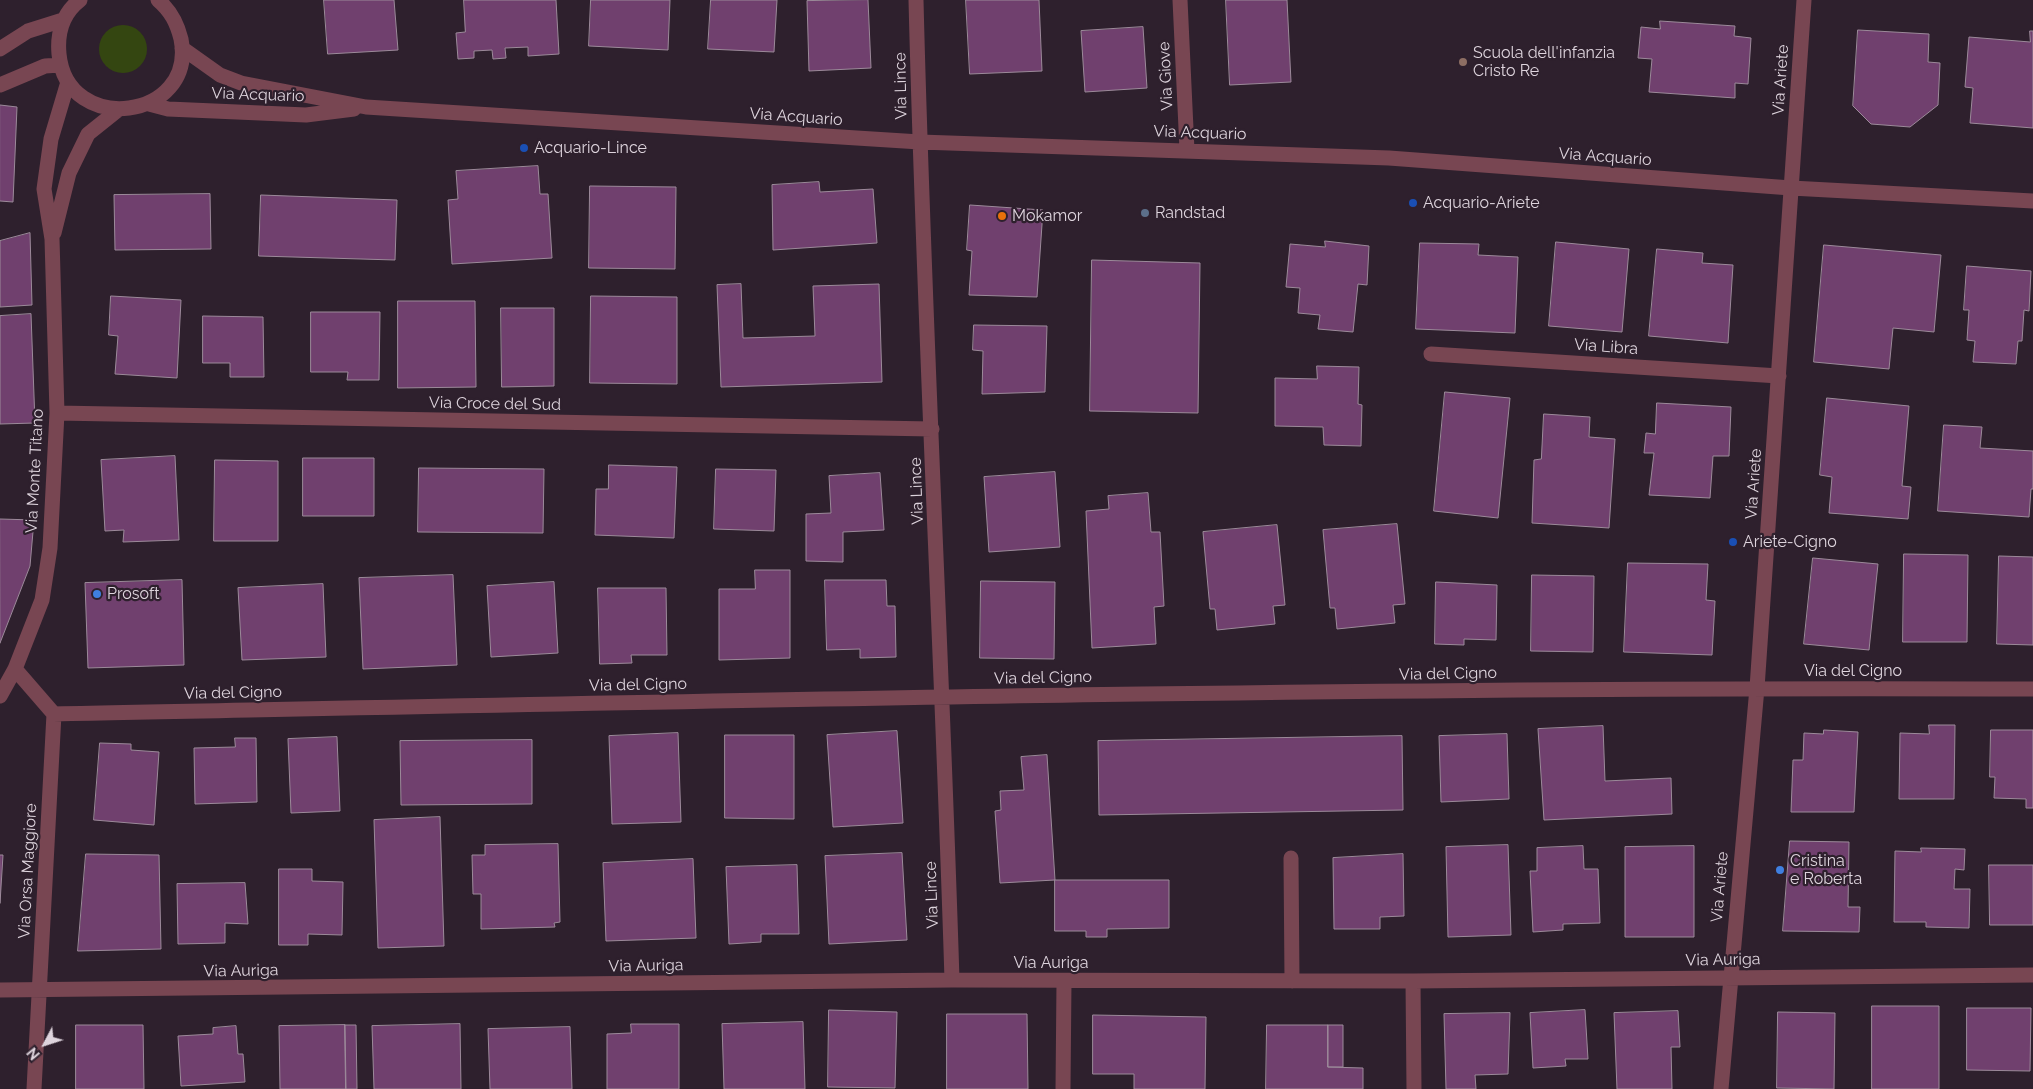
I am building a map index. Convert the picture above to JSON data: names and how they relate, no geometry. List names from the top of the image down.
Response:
{
  "streets": {
    "street": [
      "Via Giove",
      "Via Ariete",
      "Via Lince",
      "Via Acquario",
      "Via Libra",
      "Via Croce del Sud",
      "Via Monte Titano",
      "Via del Cigno",
      "Via Orsa Maggiore",
      "Via Auriga"
    ]
  },
  "crossings": [
    ["Via Giove", "Via Acquario"],
    ["Via Ariete", "Via Acquario"],
    ["Via Ariete", "Via Libra"],
    ["Via Ariete", "Via del Cigno"],
    ["Via Ariete", "Via Auriga"],
    ["Via Lince", "Via Acquario"],
    ["Via Lince", "Via Croce del Sud"],
    ["Via Lince", "Via del Cigno"],
    ["Via Lince", "Via Auriga"],
    ["Via Croce del Sud", "Via Monte Titano"],
    ["Via del Cigno", "Via Orsa Maggiore"],
    ["Via Orsa Maggiore", "Via Auriga"]
  ],
  "places": [
    "Scuola dell'infanzia Cristo Re",
    "Acquario-Lince",
    "Acquario-Ariete",
    "Randstad",
    "Mokamor",
    "Ariete-Cigno",
    "Prosoft",
    "Cristina e Roberta"
  ],
  "north": "bottom left"
}
